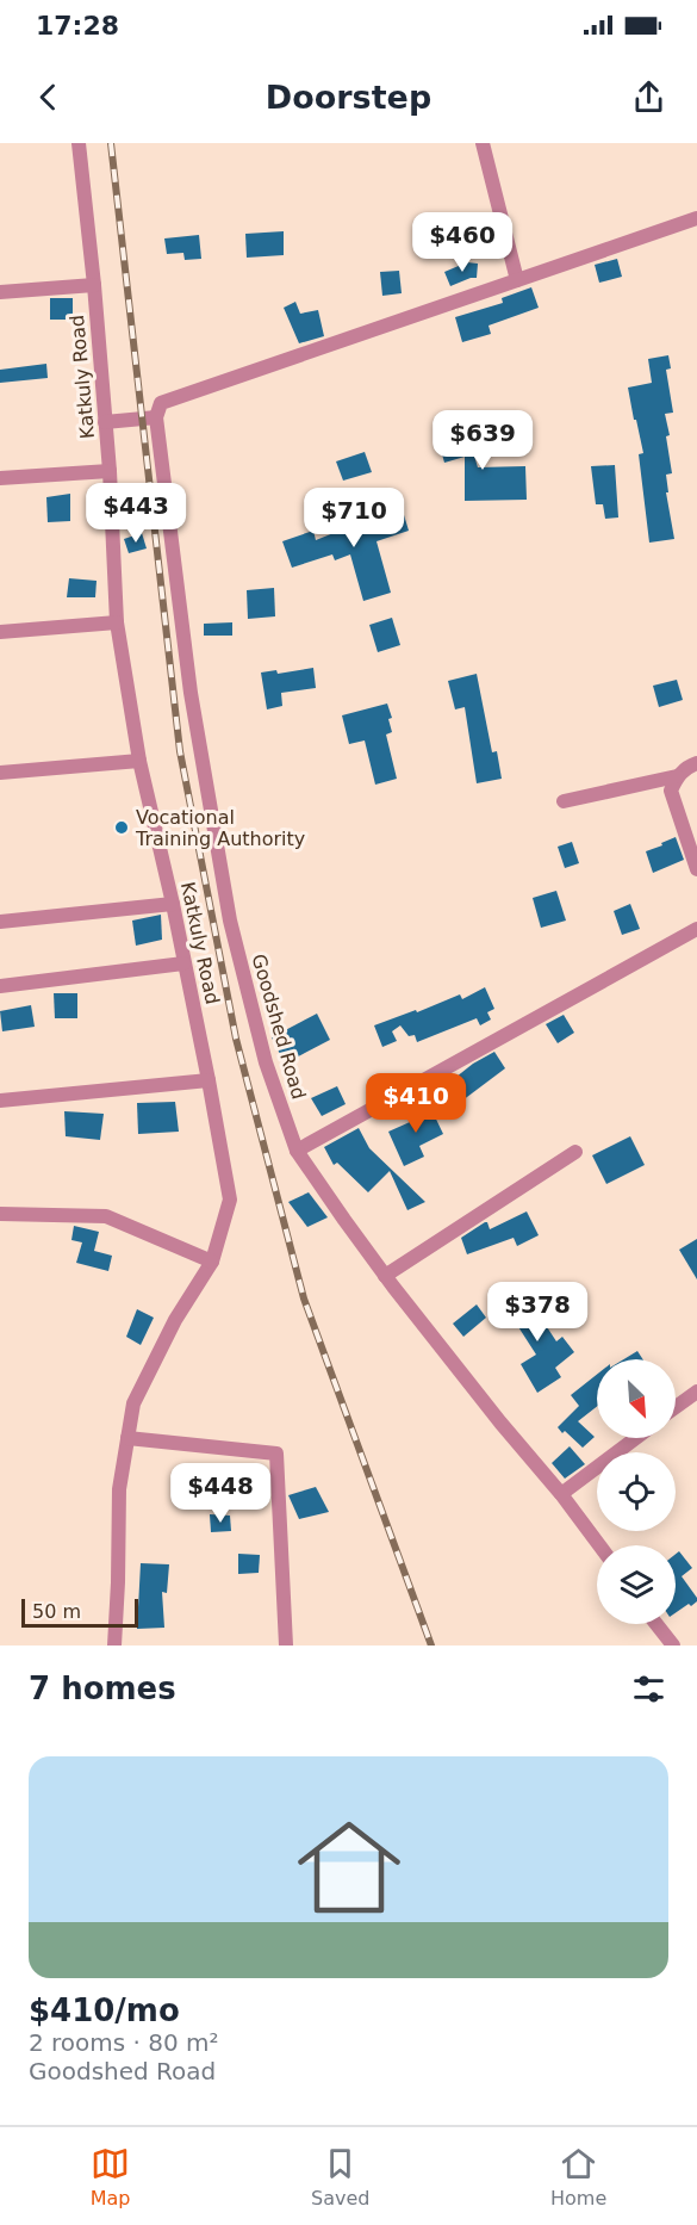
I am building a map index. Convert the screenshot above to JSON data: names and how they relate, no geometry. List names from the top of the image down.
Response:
{
  "streets": {
    "street": ["Katkuly Road", "Goodshed Road"]
  },
  "places": ["Vocational Training Authority"],
  "scale_bar": "50 m",
  "north": "bottom right",
  "page": {
    "status": "17:28",
    "header": "Doorstep",
    "price": [
      "$460",
      "$639",
      "$443",
      "$710",
      "$410",
      "$378",
      "$448"
    ],
    "scale": "50 m",
    "heading": "7 homes",
    "list": [
      {
        "name": "$410/mo",
        "note": "2 rooms · 80 m² · Goodshed Road"
      }
    ],
    "tabs": ["Map", "Saved", "Home"]
  }
}
